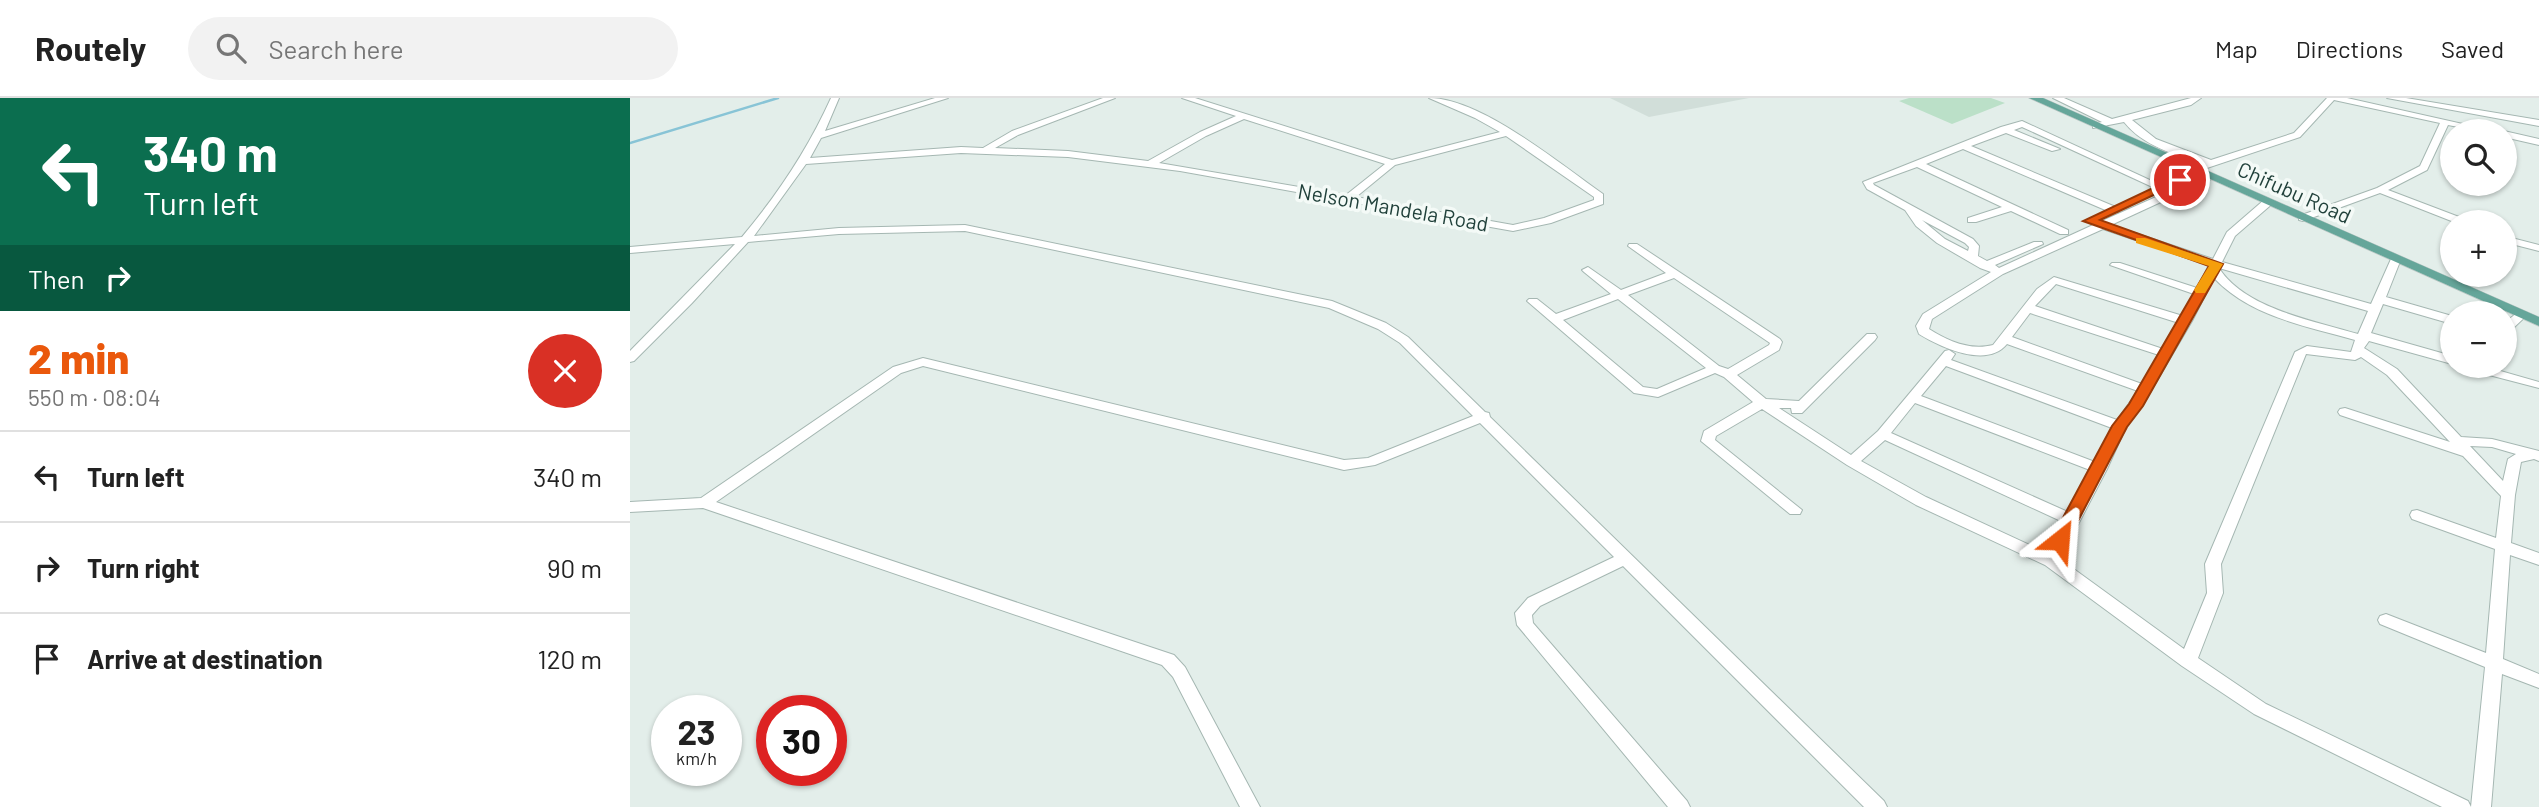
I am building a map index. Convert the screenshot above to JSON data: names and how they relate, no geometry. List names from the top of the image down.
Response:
{
  "streets": {
    "main road": ["Chifubu Road"],
    "street": ["Nelson Mandela Road"]
  },
  "page": {
    "header": "Routely",
    "search": "Search here",
    "nav": ["Map", "Directions", "Saved"],
    "turn": ["340 m", "Turn left"],
    "map_buttons": ["+", "−"],
    "then": "Then",
    "heading": ["2 min", "550 m · 08:04"],
    "list": [
      {
        "name": "Turn left",
        "value": "340 m"
      },
      {
        "name": "Turn right",
        "value": "90 m"
      },
      {
        "name": "Arrive at destination",
        "value": "120 m"
      }
    ],
    "speed": "23 km/h",
    "limit": "30"
  }
}
